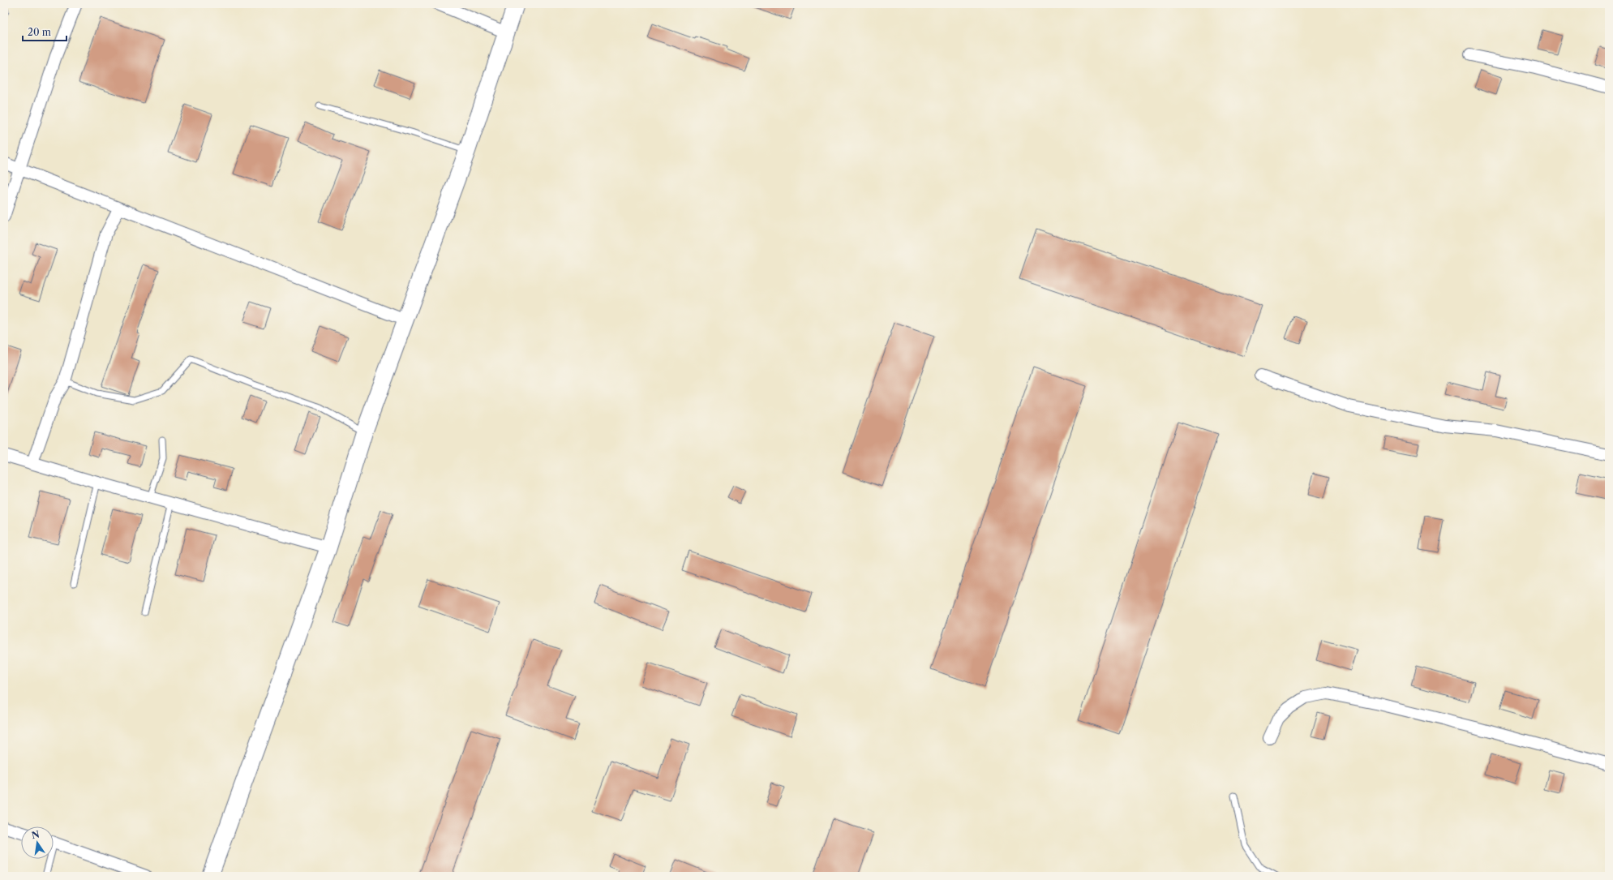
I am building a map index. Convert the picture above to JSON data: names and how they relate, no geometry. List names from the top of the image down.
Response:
{
  "scale_bar": "20 m",
  "north": "top"
}
